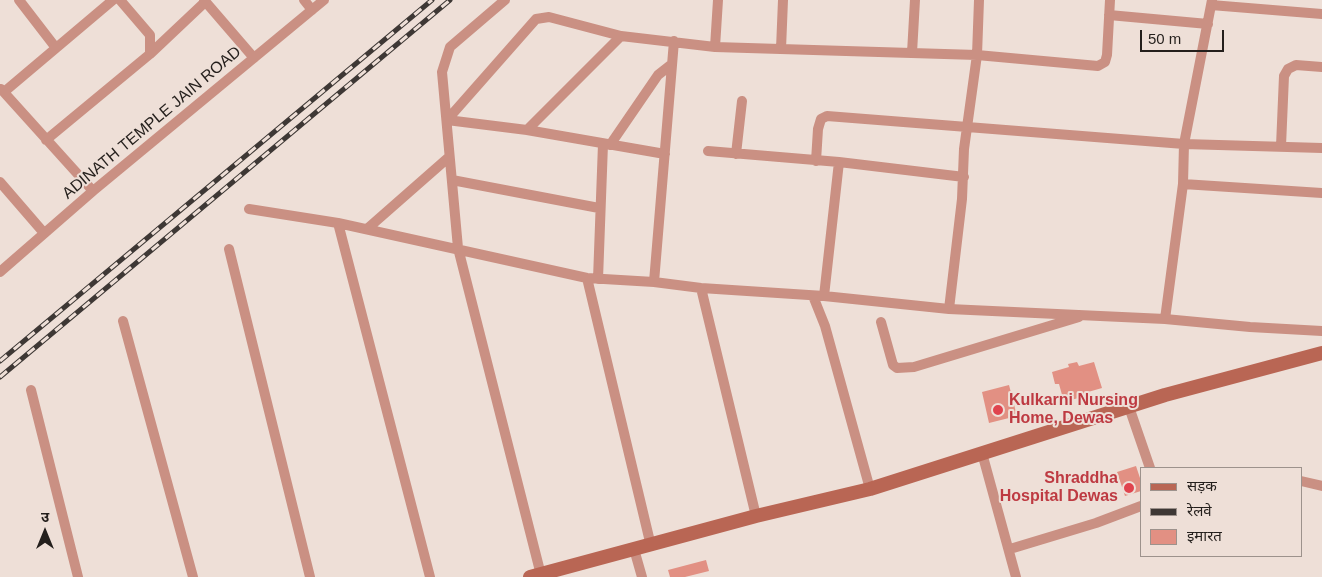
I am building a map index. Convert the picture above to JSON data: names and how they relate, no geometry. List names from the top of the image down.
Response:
{
  "streets": {
    "street": ["ADINATH TEMPLE JAIN ROAD"]
  },
  "places": ["Kulkarni Nursing Home, Dewas", "Shraddha Hospital Dewas"],
  "legend": ["सड़क", "रेलवे", "इमारत"],
  "scale_bar": "50 m",
  "north": "top"
}
